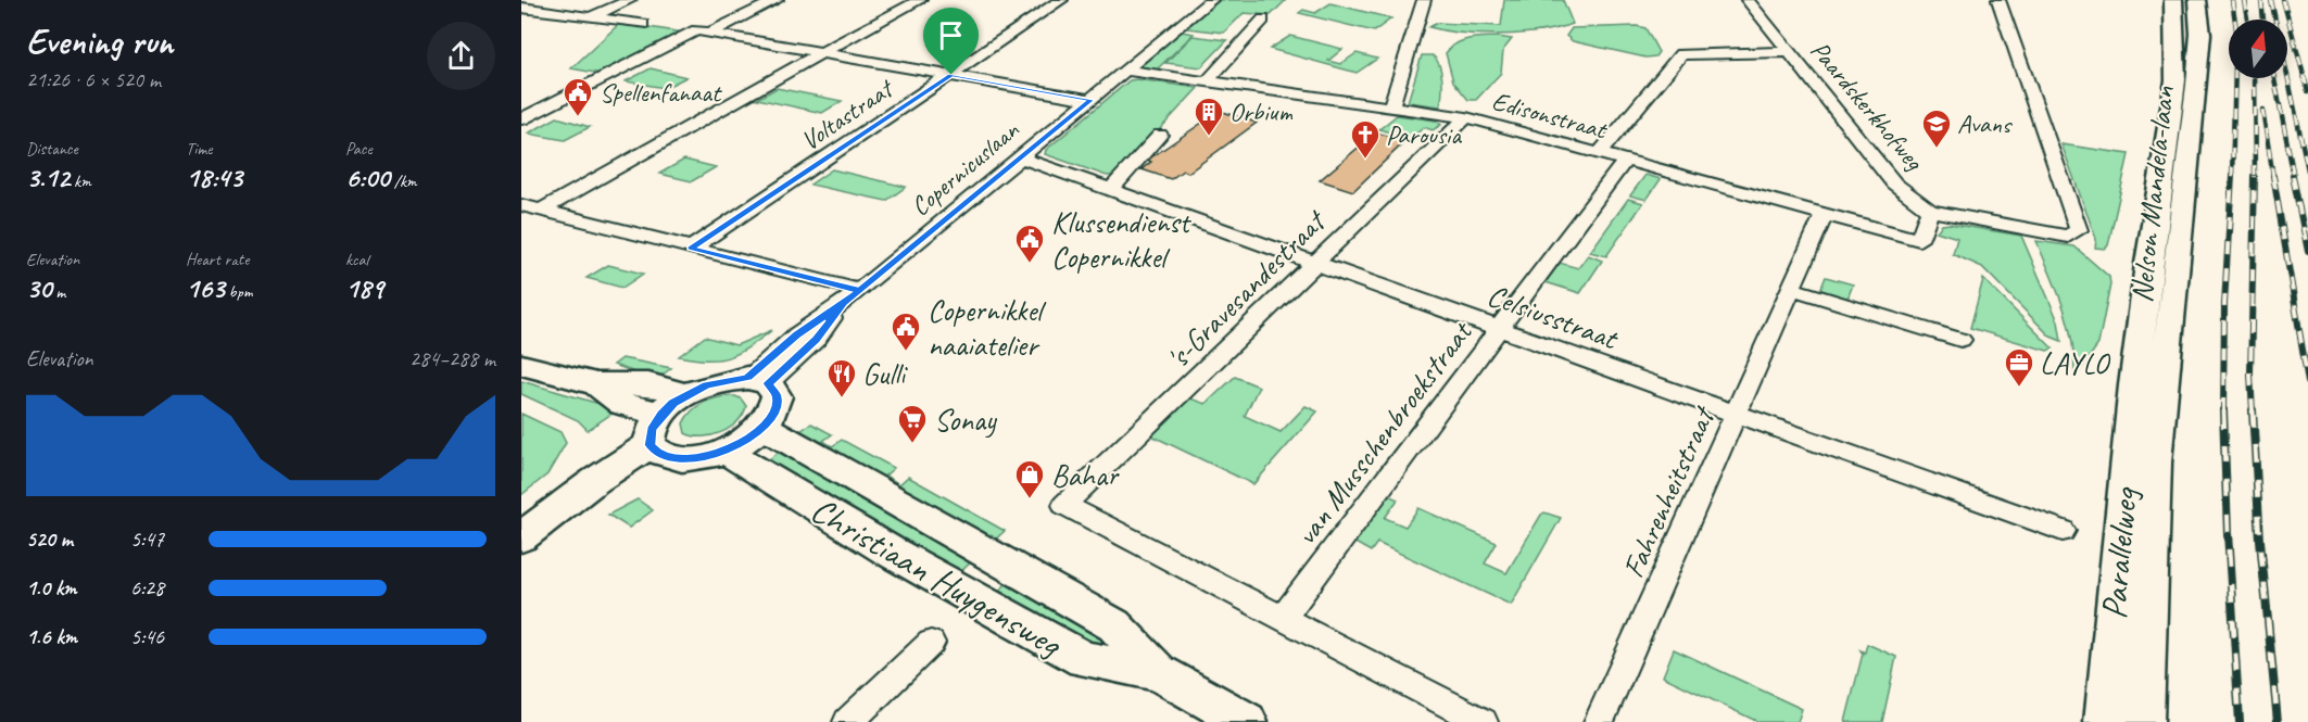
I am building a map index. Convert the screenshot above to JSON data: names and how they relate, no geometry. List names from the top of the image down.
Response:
{
  "streets": {
    "main road": ["Nelson Mandela-laan", "Parallelweg", "Christiaan Huygensweg"],
    "street": [
      "Paardskerkhofweg",
      "Voltastraat",
      "Edisonstraat",
      "Copernicuslaan",
      "'s-Gravesandestraat",
      "Celsiusstraat",
      "van Musschenbroekstraat",
      "Fahrenheitstraat"
    ]
  },
  "crossings": [
    ["Paardskerkhofweg", "Edisonstraat"],
    ["Edisonstraat", "Copernicuslaan"],
    ["Edisonstraat", "'s-Gravesandestraat"],
    ["Edisonstraat", "van Musschenbroekstraat"],
    ["Edisonstraat", "Fahrenheitstraat"],
    ["Copernicuslaan", "Celsiusstraat"],
    ["Nelson Mandela-laan", "Parallelweg"],
    ["'s-Gravesandestraat", "Celsiusstraat"],
    ["'s-Gravesandestraat", "van Musschenbroekstraat"],
    ["Celsiusstraat", "van Musschenbroekstraat"],
    ["Celsiusstraat", "Fahrenheitstraat"]
  ],
  "places": {
    "public building": ["Spellenfanaat", "Klussendienst Copernikkel", "Copernikkel naaiatelier"],
    "building": ["Orbium"],
    "school or university": ["Avans"],
    "church": ["Parousia"],
    "office": ["LAYLO"],
    "restaurant": ["Gulli"],
    "supermarket": ["Sonay"],
    "shop": ["Bahar"]
  },
  "north": "top",
  "page": {
    "heading": ["Evening run", "21:26 · 6 × 520 m"],
    "stats": [
      ["Distance", "3.12 km"],
      ["Time", "18:43"],
      ["Pace", "6:00 /km"],
      ["Elevation", "30 m"],
      ["Heart rate", "163 bpm"],
      ["kcal", "189"]
    ],
    "chart": ["Elevation", "284–288 m"],
    "list": [
      {
        "name": "520 m",
        "note": "5:47"
      },
      {
        "name": "1.0 km",
        "note": "6:28"
      },
      {
        "name": "1.6 km",
        "note": "5:46"
      }
    ]
  }
}
